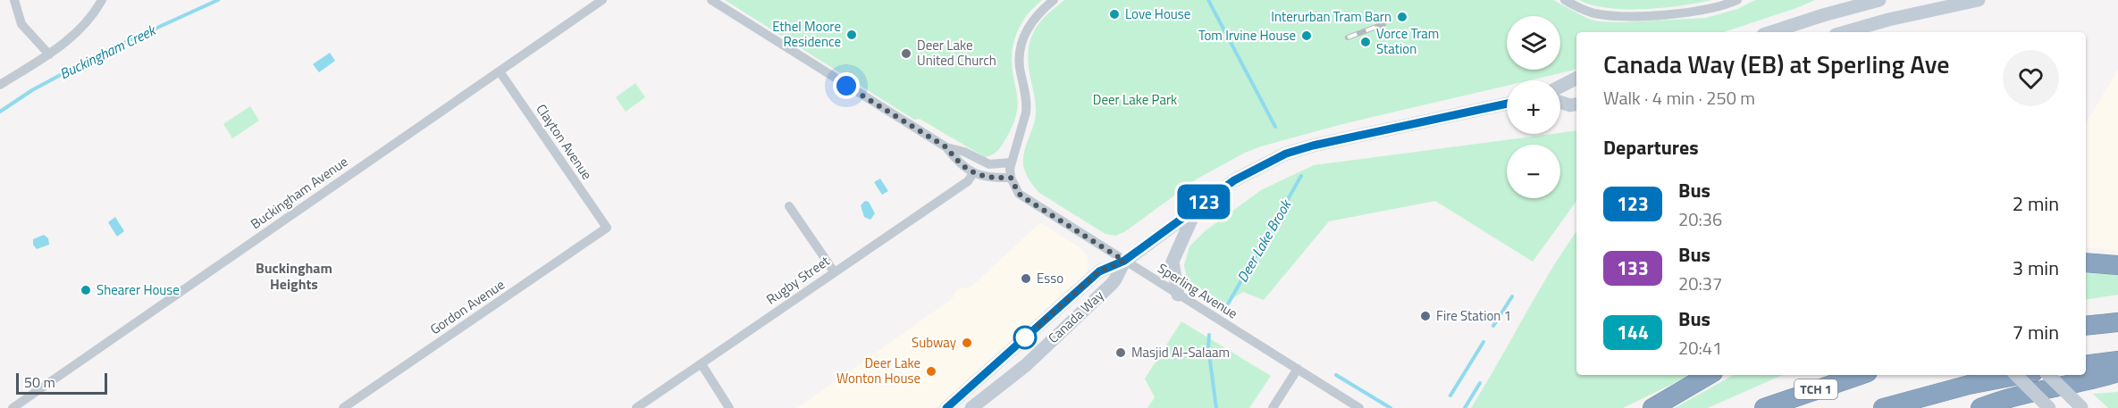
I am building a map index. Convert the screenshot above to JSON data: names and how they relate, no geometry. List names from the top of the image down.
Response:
{
  "streets": {
    "highway": ["TCH 1"],
    "main road": ["Canada Way"],
    "street": [
      "Clayton Avenue",
      "Buckingham Avenue",
      "Rugby Street",
      "Sperling Avenue",
      "Gordon Avenue"
    ]
  },
  "crossings": [
    ["Clayton Avenue", "Buckingham Avenue"],
    ["Clayton Avenue", "Gordon Avenue"],
    ["Sperling Avenue", "Canada Way"]
  ],
  "districts": ["Buckingham Heights"],
  "water": ["Buckingham Creek", "Deer Lake Brook"],
  "parks": ["Deer Lake Park"],
  "places": [
    "Love House",
    "Interurban Tram Barn",
    "Ethel Moore Residence",
    "Tom Irvine House",
    "Vorce Tram Station",
    "Deer Lake United Church",
    "Esso",
    "Shearer House",
    "Fire Station 1",
    "Subway",
    "Masjid Al-Salaam",
    "Deer Lake Wonton House"
  ],
  "lines": ["bus line 123"],
  "scale_bar": "50 m",
  "page": {
    "on_map": "123",
    "map_buttons": ["+", "−"],
    "heading": [
      ["Canada Way (EB) at Sperling Ave", "Walk · 4 min · 250 m"],
      "Departures"
    ],
    "list": [
      {
        "mark": "123",
        "name": "Bus",
        "note": "20:36",
        "value": "2 min"
      },
      {
        "mark": "133",
        "name": "Bus",
        "note": "20:37",
        "value": "3 min"
      },
      {
        "mark": "144",
        "name": "Bus",
        "note": "20:41",
        "value": "7 min"
      }
    ],
    "scale": "50 m"
  }
}
